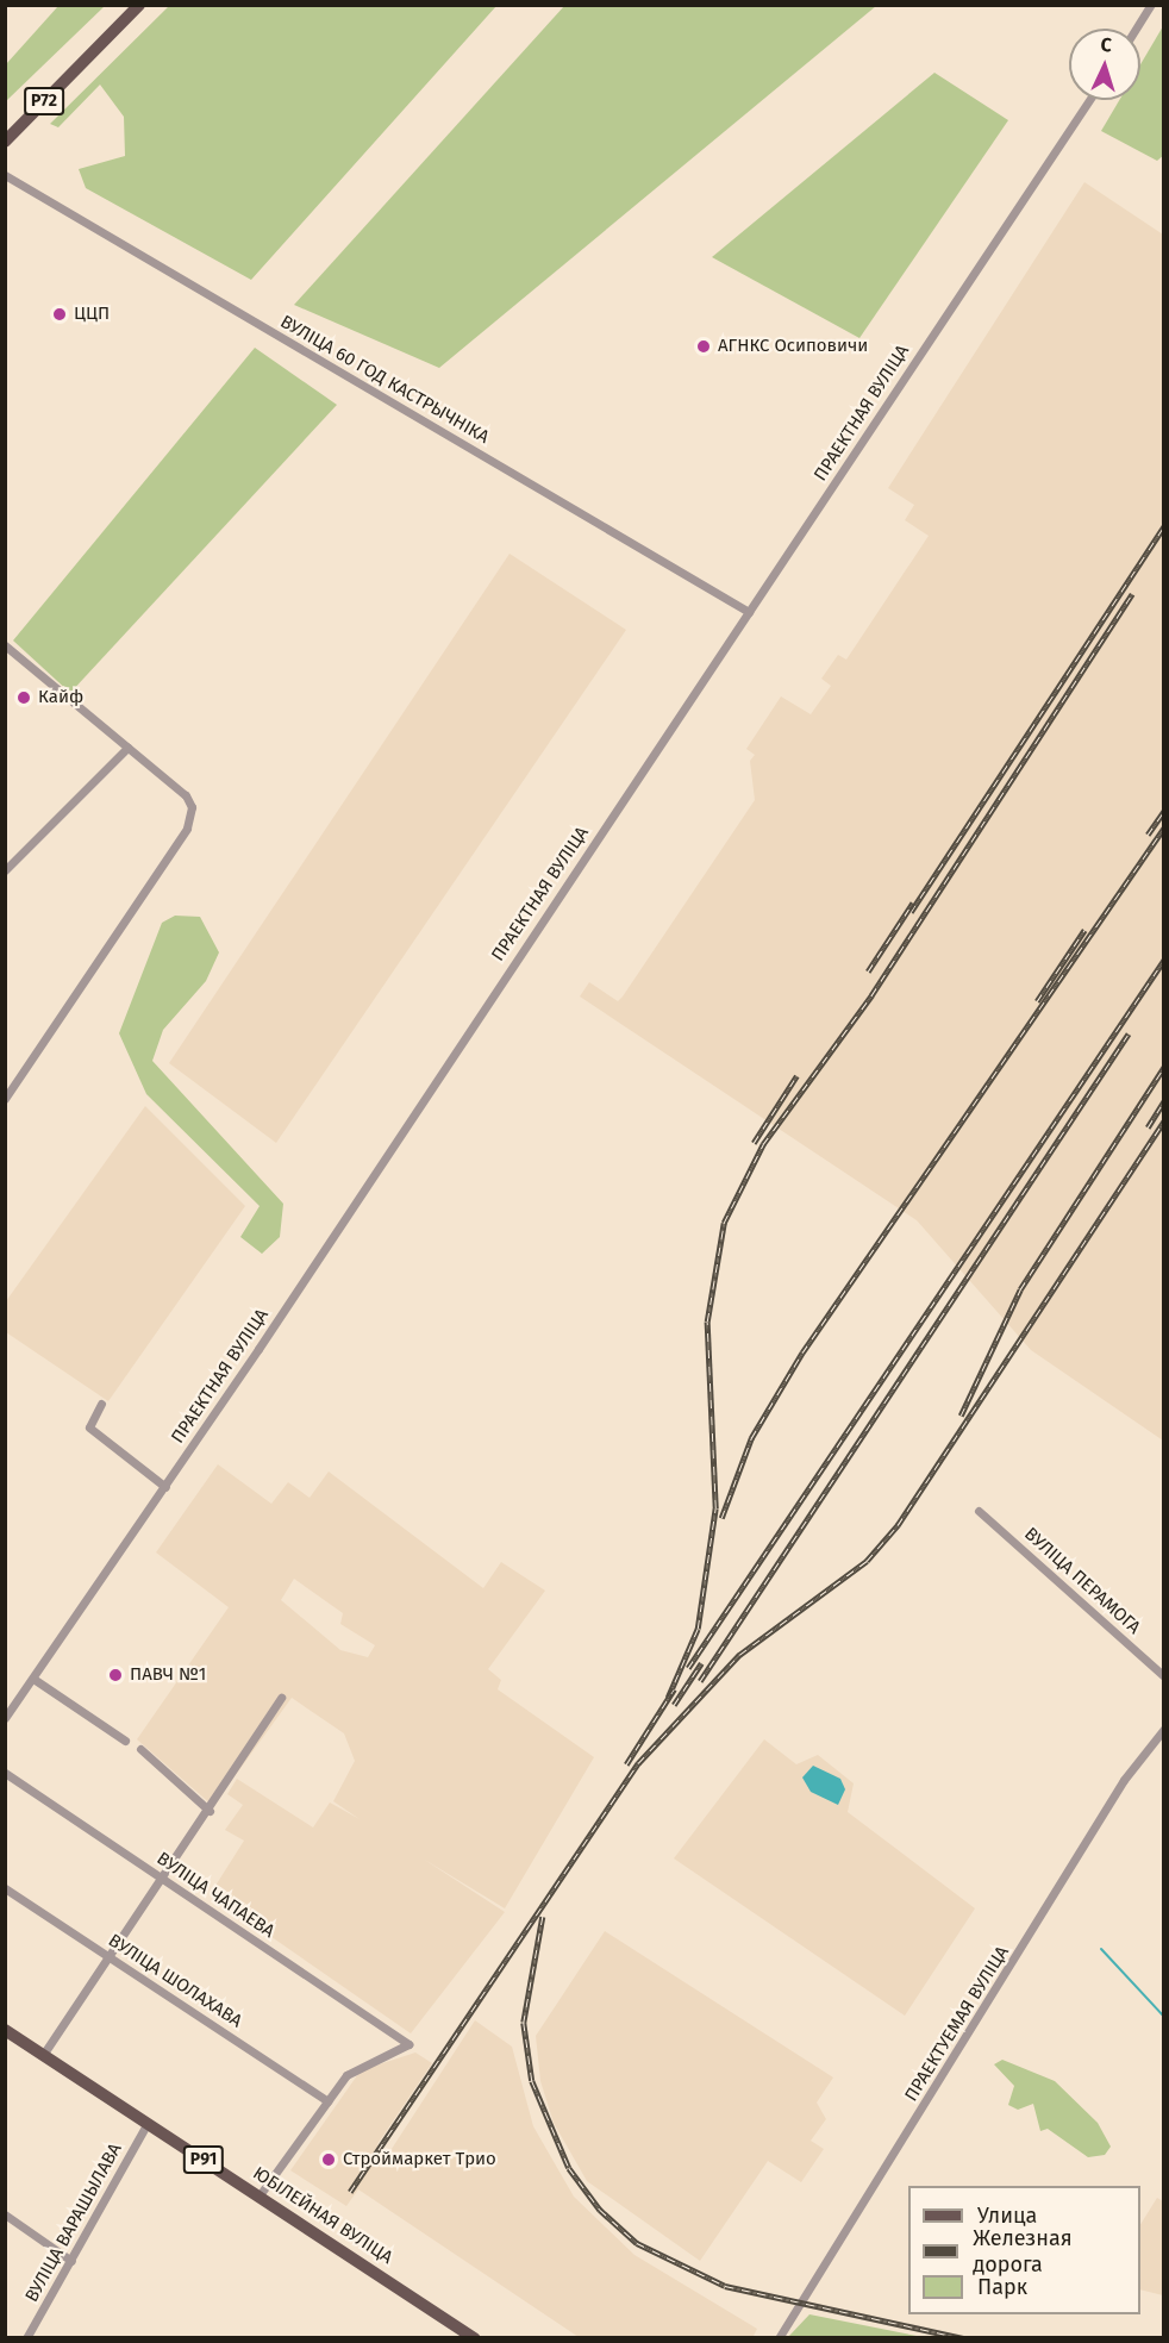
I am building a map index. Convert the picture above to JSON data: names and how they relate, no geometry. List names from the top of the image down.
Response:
{
  "streets": {
    "main road": ["Р72", "Р91", "ЮБІЛЕЙНАЯ ВУЛІЦА"],
    "street": [
      "ВУЛІЦА 60 ГОД КАСТРЫЧНІКА",
      "ПРАЕКТНАЯ ВУЛІЦА",
      "ВУЛІЦА ПЕРАМОГА",
      "ВУЛІЦА ЧАПАЕВА",
      "ВУЛІЦА ШОЛАХАВА",
      "ПРАЕКТУЕМАЯ ВУЛІЦА",
      "ВУЛІЦА ВАРАШЫЛАВА"
    ]
  },
  "crossings": [
    ["ВУЛІЦА 60 ГОД КАСТРЫЧНІКА", "ПРАЕКТНАЯ ВУЛІЦА"],
    ["ВУЛІЦА ЧАПАЕВА", "ВУЛІЦА ШОЛАХАВА"],
    ["ЮБІЛЕЙНАЯ ВУЛІЦА", "ВУЛІЦА ВАРАШЫЛАВА"]
  ],
  "places": [
    "ЦЦП",
    "АГНКС Осиповичи",
    "Кайф",
    "ПАВЧ №1",
    "Строймаркет Трио"
  ],
  "legend": ["Улица", "Железная дорога", "Парк"],
  "north": "top"
}
